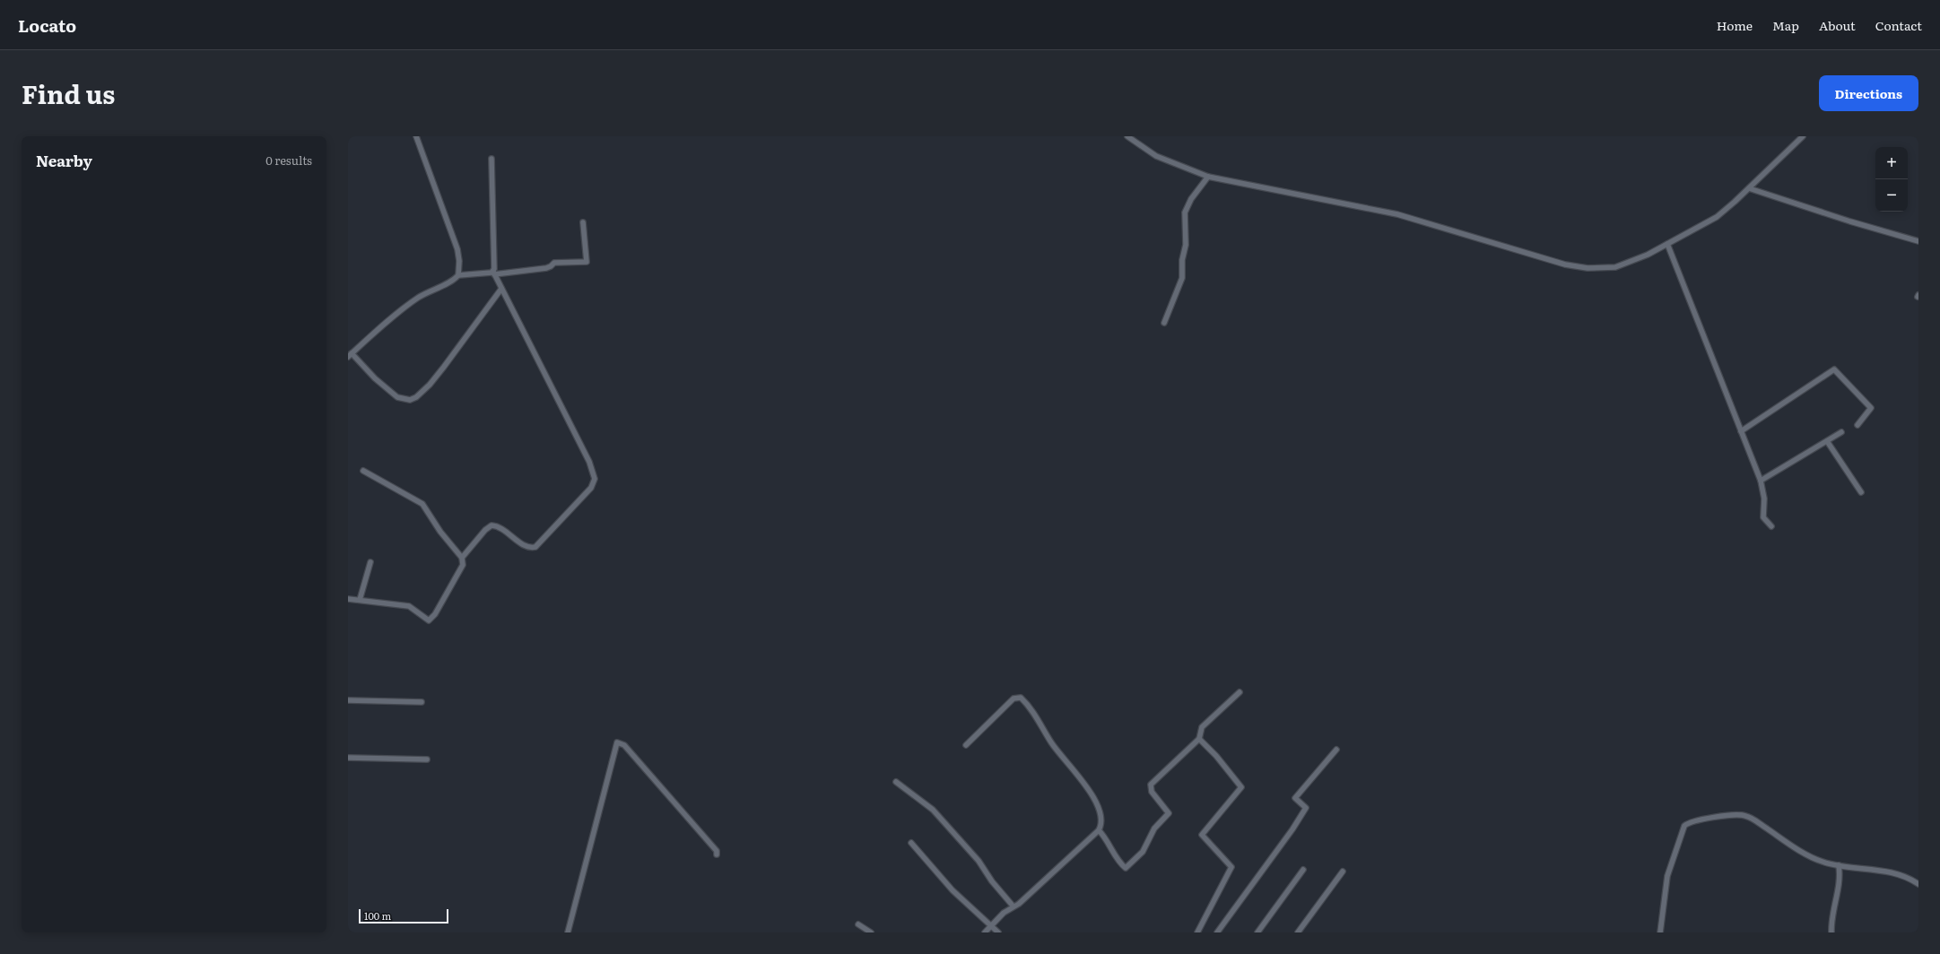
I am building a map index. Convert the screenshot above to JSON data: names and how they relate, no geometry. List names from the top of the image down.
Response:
{
  "scale_bar": "100 m",
  "page": {
    "header": "Locato",
    "nav": [
      "Home",
      "Map",
      "About",
      "Contact"
    ],
    "title": "Find us",
    "buttons": "Directions",
    "heading": ["Nearby", "0 results"],
    "map_buttons": ["+", "−"],
    "scale": "100 m"
  }
}
